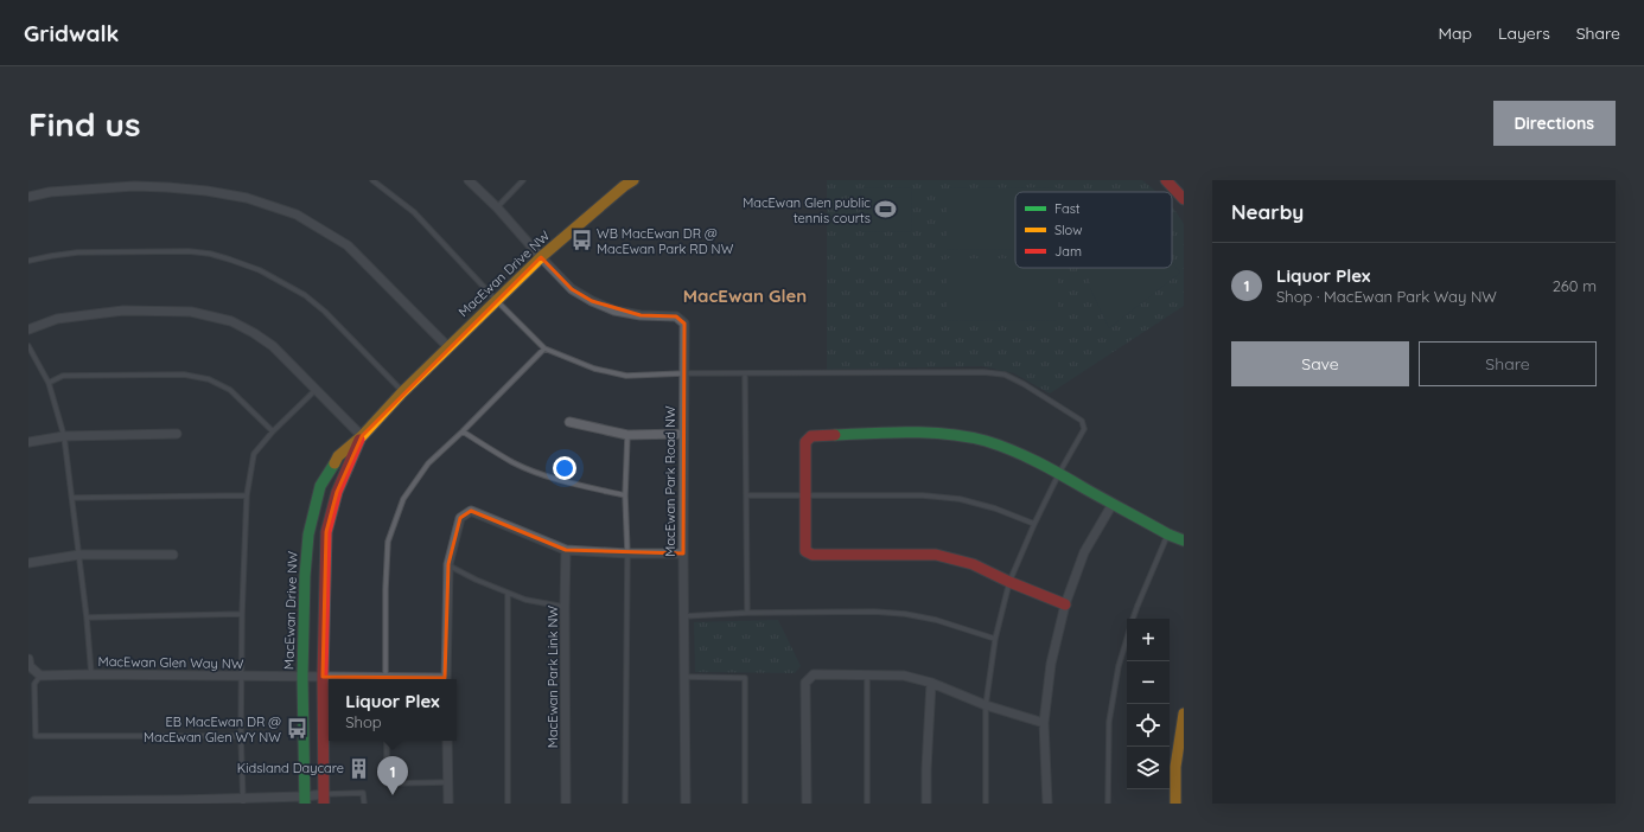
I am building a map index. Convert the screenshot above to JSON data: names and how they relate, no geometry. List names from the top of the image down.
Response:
{
  "streets": {
    "street": [
      "MacEwan Drive NW",
      "MacEwan Park Road NW",
      "MacEwan Glen Way NW",
      "MacEwan Park Link NW"
    ]
  },
  "crossings": [
    ["MacEwan Drive NW", "MacEwan Park Road NW"],
    ["MacEwan Drive NW", "MacEwan Glen Way NW"]
  ],
  "districts": ["MacEwan Glen"],
  "places": {
    "sports": ["MacEwan Glen public tennis courts"],
    "bus stop": ["WB MacEwan DR @ MacEwan Park RD NW", "EB MacEwan DR @ MacEwan Glen WY NW"],
    "building": ["Kidsland Daycare"]
  },
  "legend": ["Fast", "Slow", "Jam"],
  "page": {
    "header": "Gridwalk",
    "nav": ["Map", "Layers", "Share"],
    "buttons": [
      "Directions",
      ["Save", "Share"]
    ],
    "title": "Find us",
    "heading": "Nearby",
    "list": [
      {
        "mark": "1",
        "name": "Liquor Plex",
        "note": "Shop · MacEwan Park Way NW",
        "value": "260 m"
      }
    ],
    "map_buttons": ["+", "−"],
    "popup": ["Liquor Plex", "Shop"],
    "pins": "1"
  }
}
